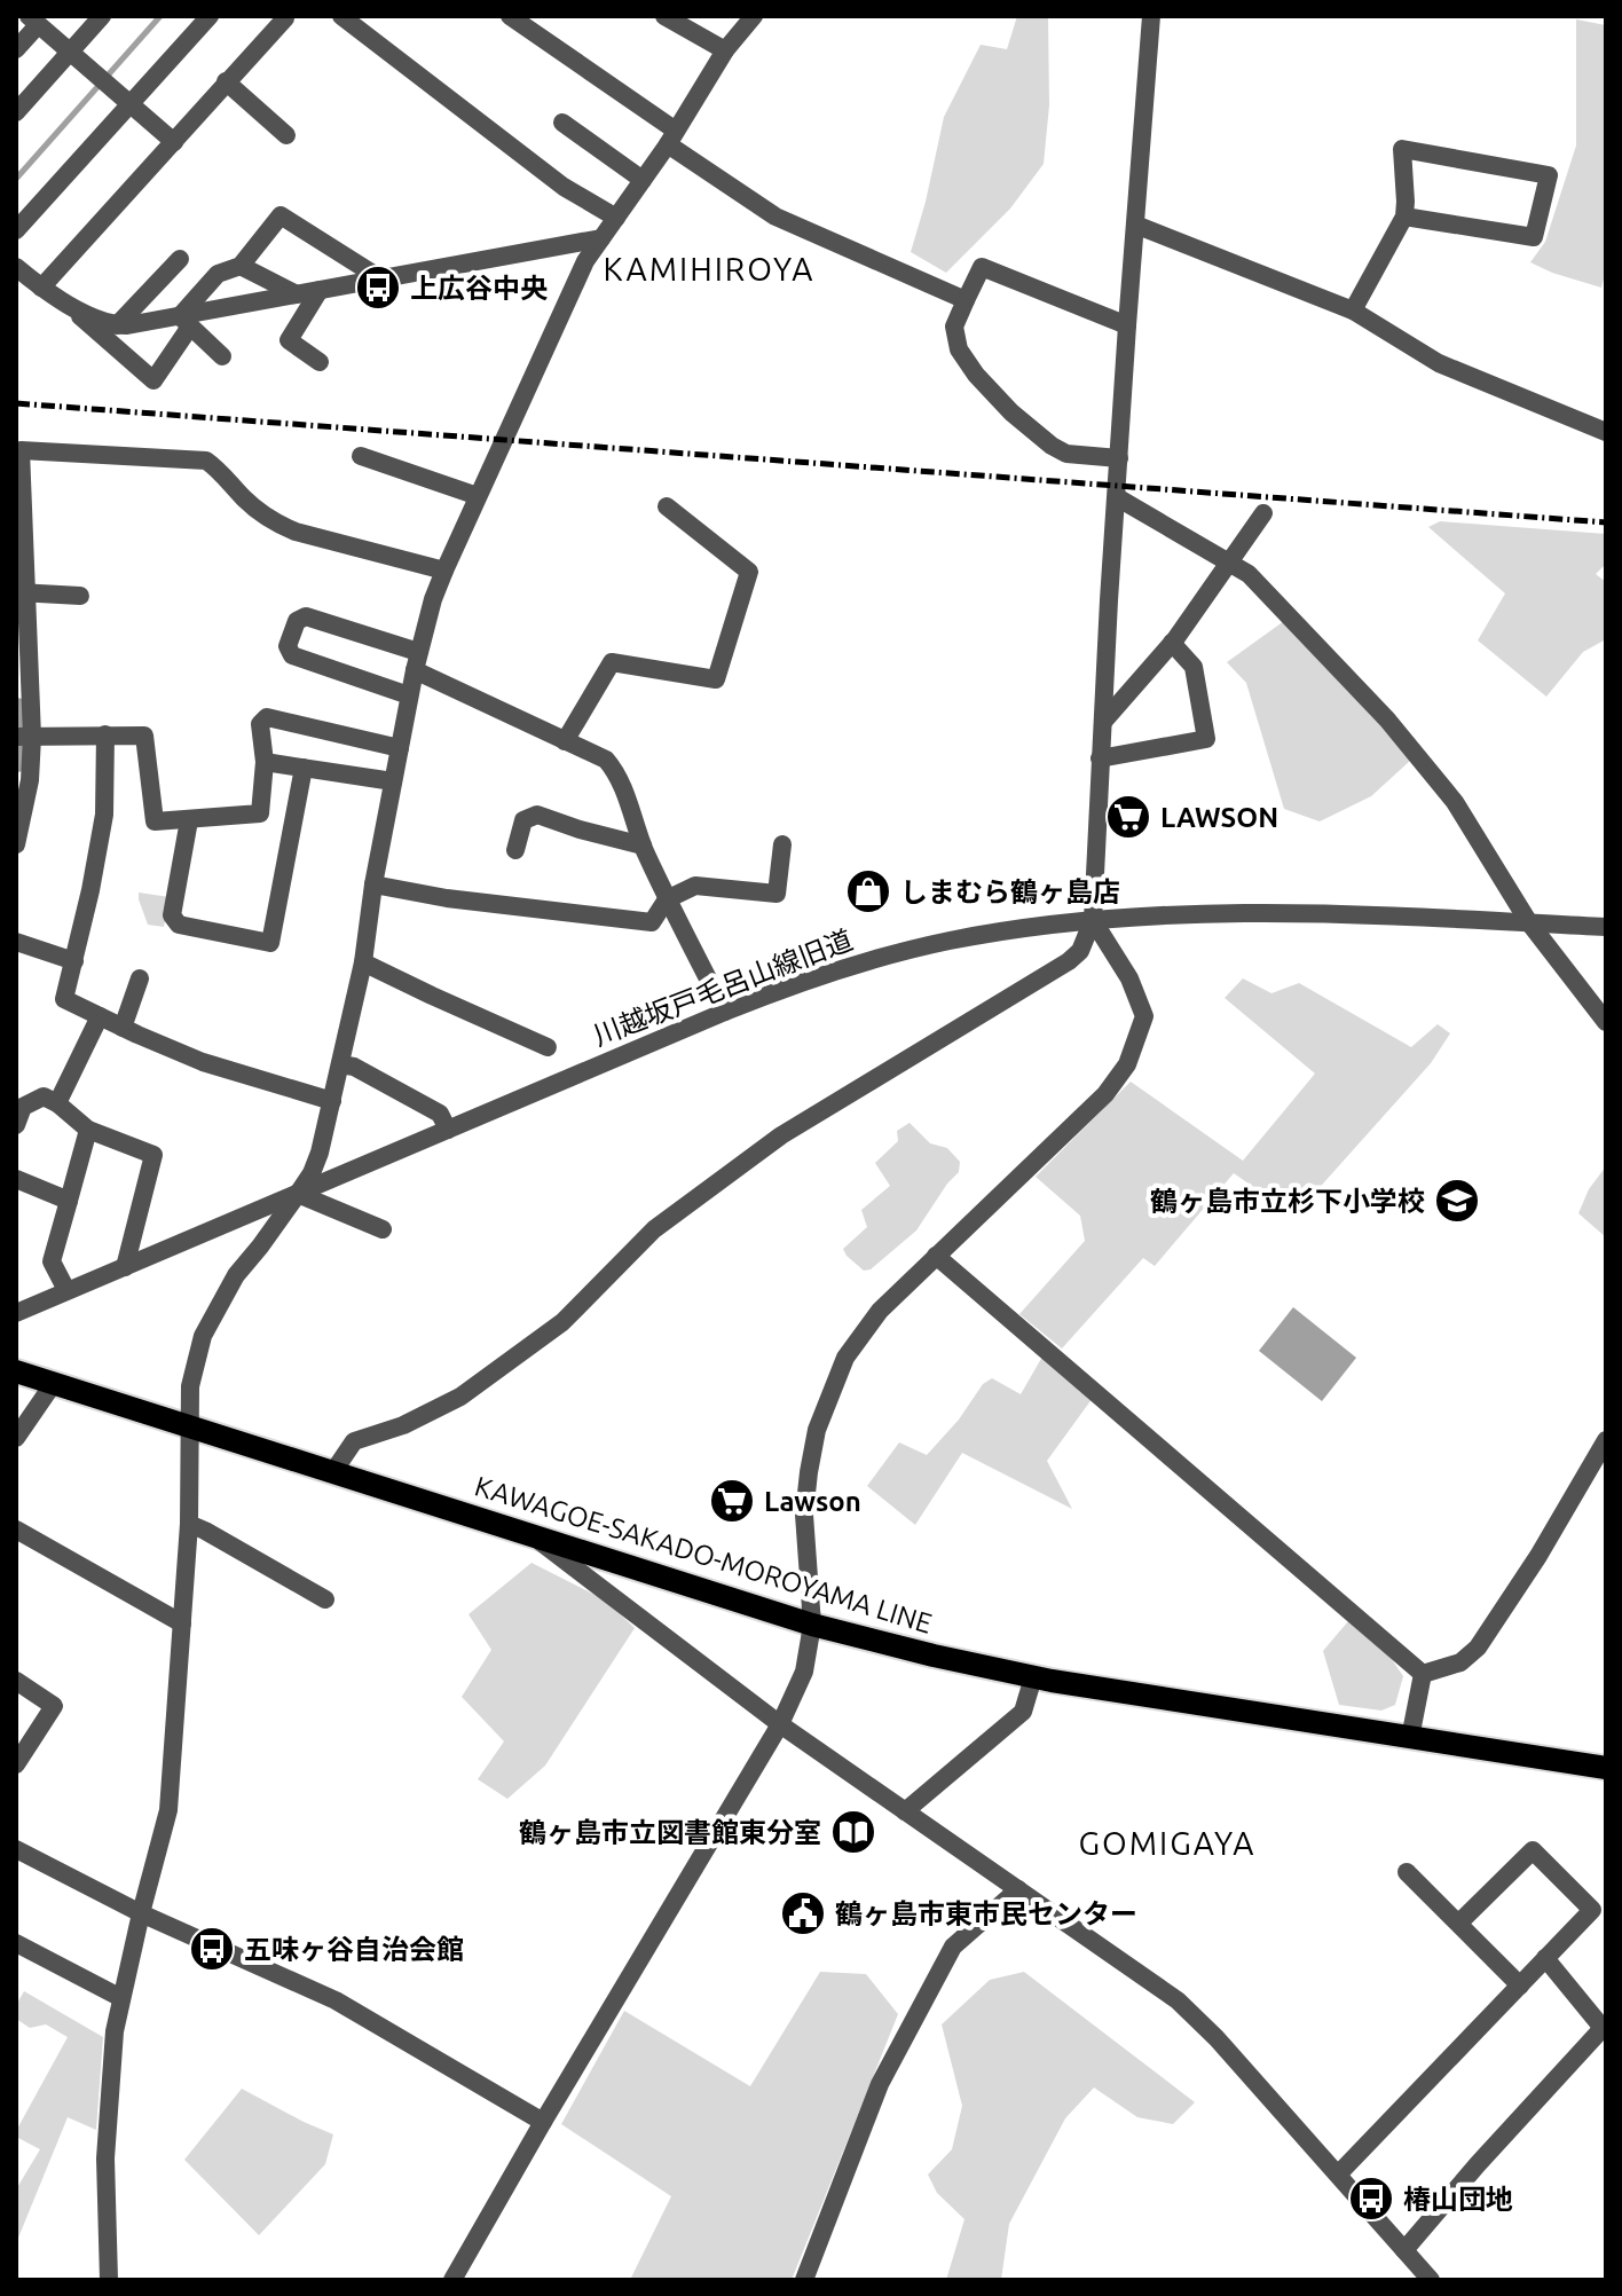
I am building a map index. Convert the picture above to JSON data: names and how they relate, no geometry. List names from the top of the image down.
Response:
{
  "streets": {
    "main road": ["KAWAGOE-SAKADO-MOROYAMA LINE"],
    "street": ["川越坂戸毛呂山線旧道"]
  },
  "districts": ["KAMIHIROYA", "GOMIGAYA"],
  "places": {
    "bus stop": ["上広谷中央", "五味ヶ谷自治会館", "椿山団地"],
    "supermarket": ["LAWSON", "Lawson"],
    "shop": ["しまむら鶴ヶ島店"],
    "school or university": ["鶴ヶ島市立杉下小学校"],
    "library": ["鶴ヶ島市立図書館東分室"],
    "public building": ["鶴ヶ島市東市民センター"]
  }
}
